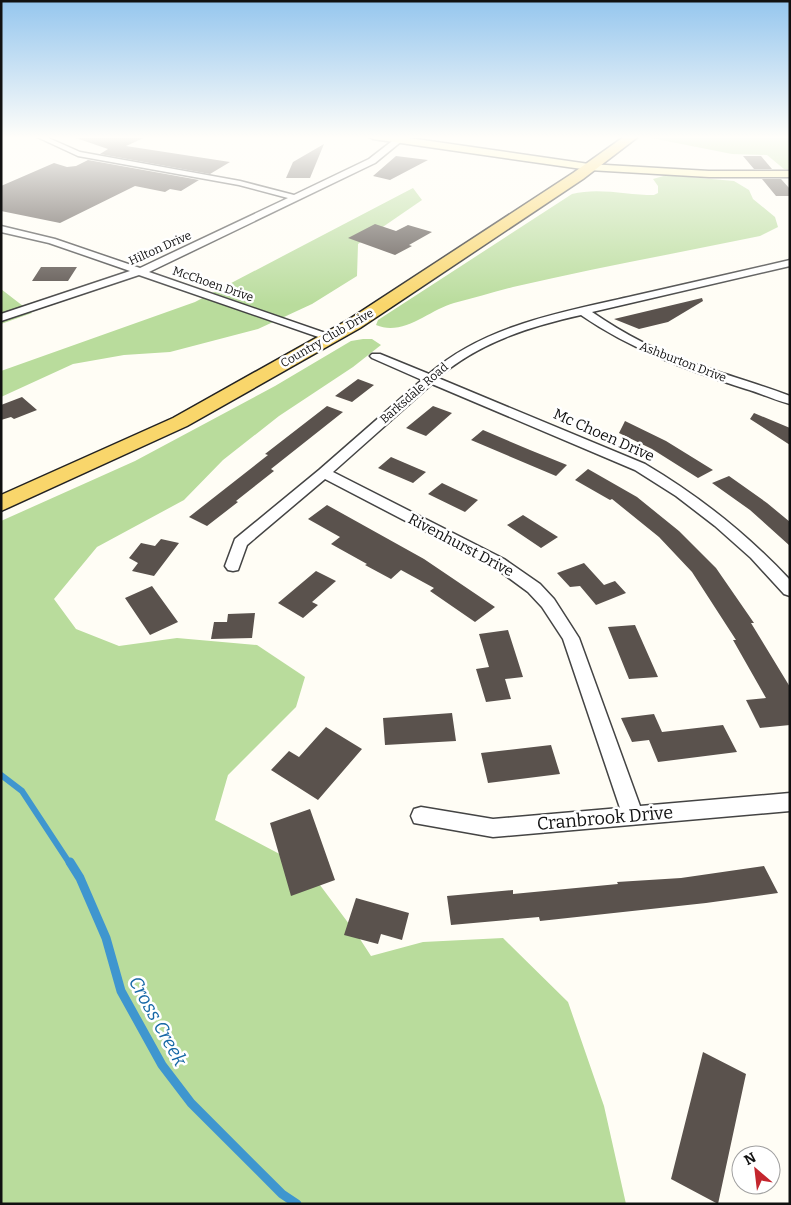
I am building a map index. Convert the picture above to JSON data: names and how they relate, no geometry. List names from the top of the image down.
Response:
{
  "streets": {
    "main road": ["Country Club Drive"],
    "street": [
      "Hilton Drive",
      "McChoen Drive",
      "Ashburton Drive",
      "Barksdale Road",
      "Mc Choen Drive",
      "Rivenhurst Drive",
      "Cranbrook Drive"
    ]
  },
  "crossings": [
    ["Hilton Drive", "McChoen Drive"],
    ["McChoen Drive", "Country Club Drive"],
    ["Ashburton Drive", "Barksdale Road"],
    ["Barksdale Road", "Mc Choen Drive"],
    ["Barksdale Road", "Rivenhurst Drive"],
    ["Rivenhurst Drive", "Cranbrook Drive"]
  ],
  "water": ["Cross Creek"],
  "north": "top left"
}
